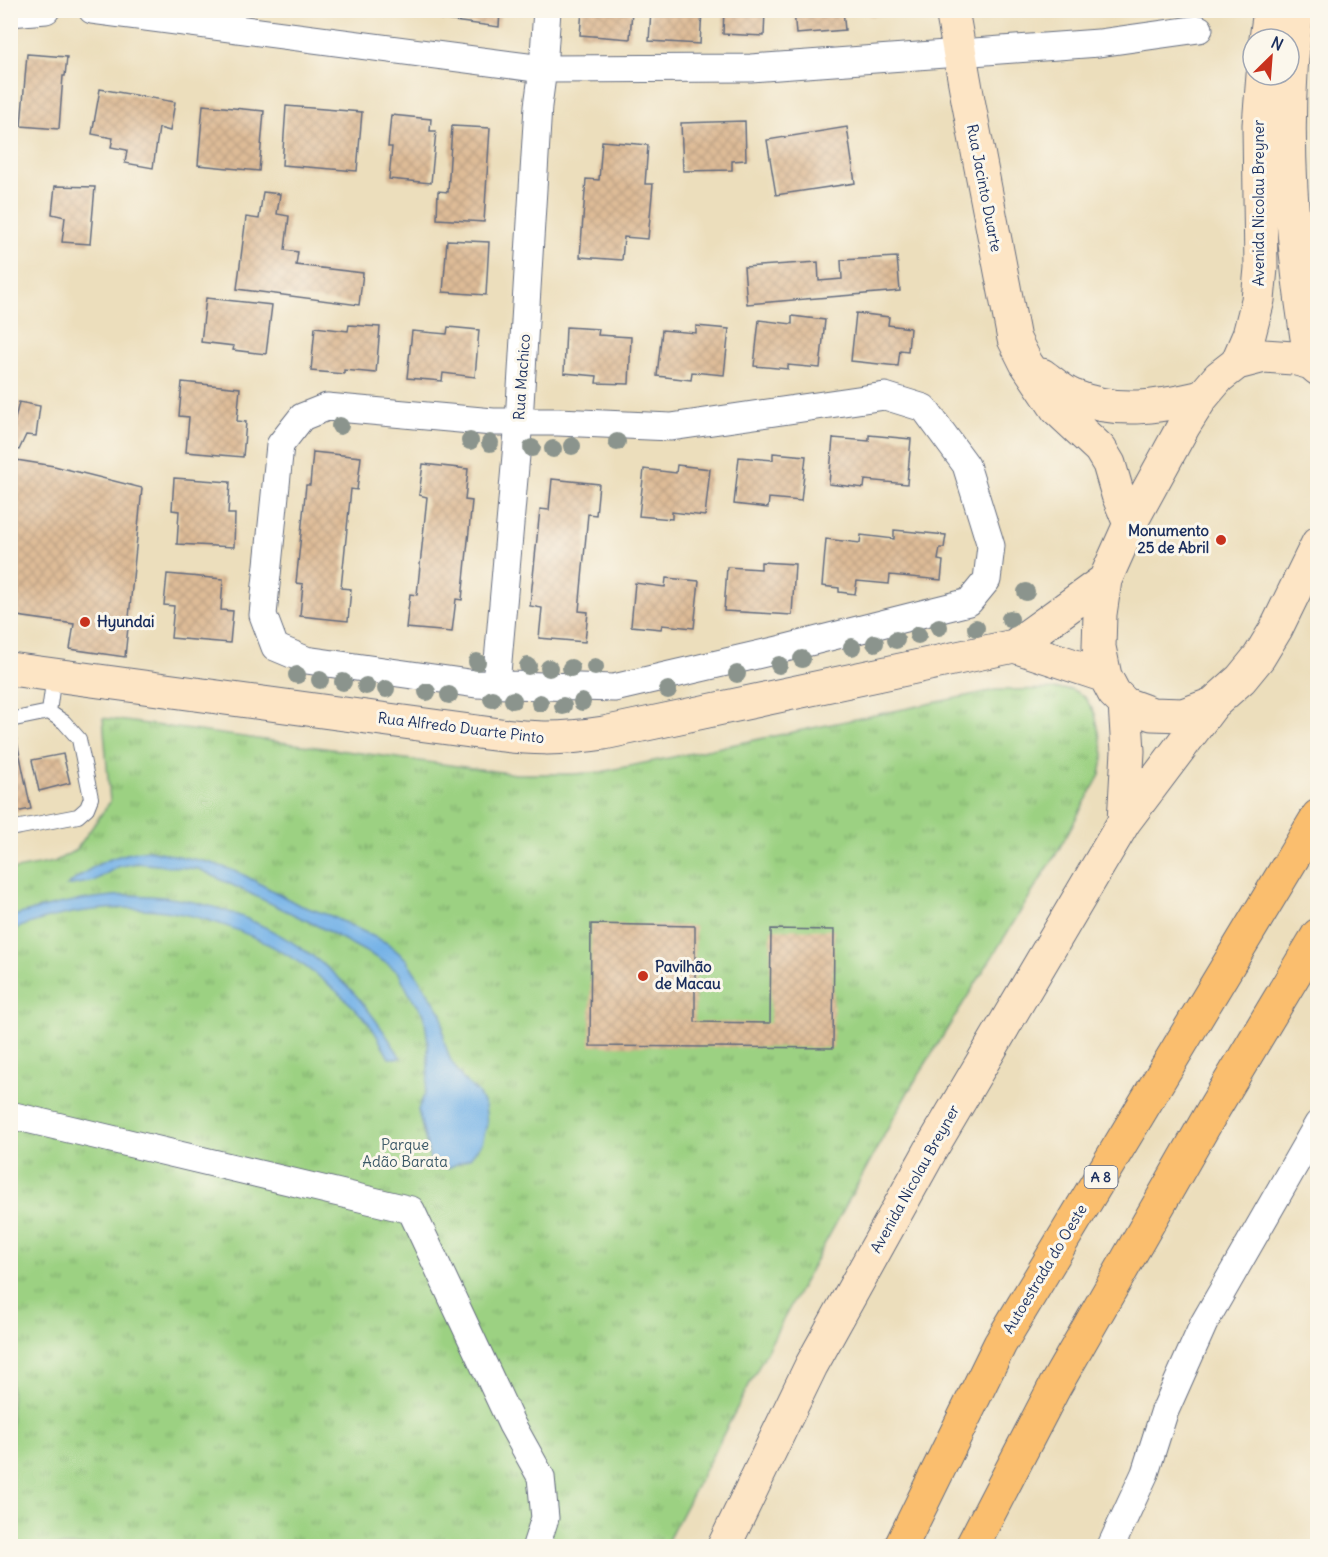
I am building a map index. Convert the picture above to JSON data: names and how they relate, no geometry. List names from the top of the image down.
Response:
{
  "streets": {
    "highway": ["A 8", "Autoestrada do Oeste"],
    "main road": ["Rua Jacinto Duarte", "Avenida Nicolau Breyner", "Rua Alfredo Duarte Pinto"],
    "street": ["Rua Machico"]
  },
  "crossings": [
    ["Rua Jacinto Duarte", "Avenida Nicolau Breyner"],
    ["Avenida Nicolau Breyner", "Rua Alfredo Duarte Pinto"]
  ],
  "parks": ["Parque Adão Barata"],
  "places": ["Monumento 25 de Abril", "Hyundai", "Pavilhão de Macau"],
  "north": "top right"
}
